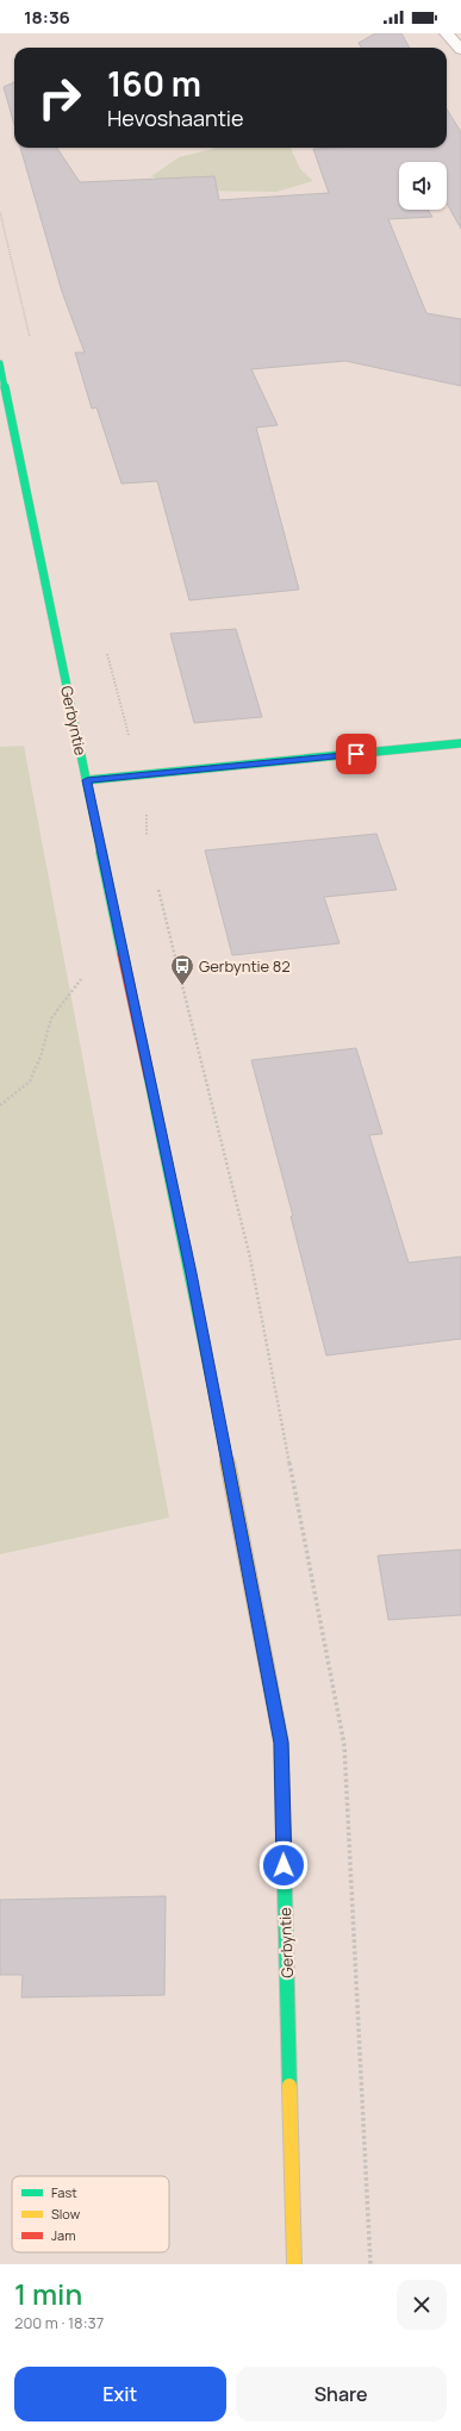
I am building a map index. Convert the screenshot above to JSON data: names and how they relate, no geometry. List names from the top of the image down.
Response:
{
  "streets": {
    "main road": ["Gerbyntie"]
  },
  "places": {
    "bus stop": ["Gerbyntie 82"]
  },
  "legend": ["Fast", "Slow", "Jam"],
  "page": {
    "status": "18:36",
    "turn": ["160 m", "Hevoshaantie"],
    "heading": ["1 min", "200 m · 18:37"],
    "buttons": ["Exit", "Share"]
  }
}
